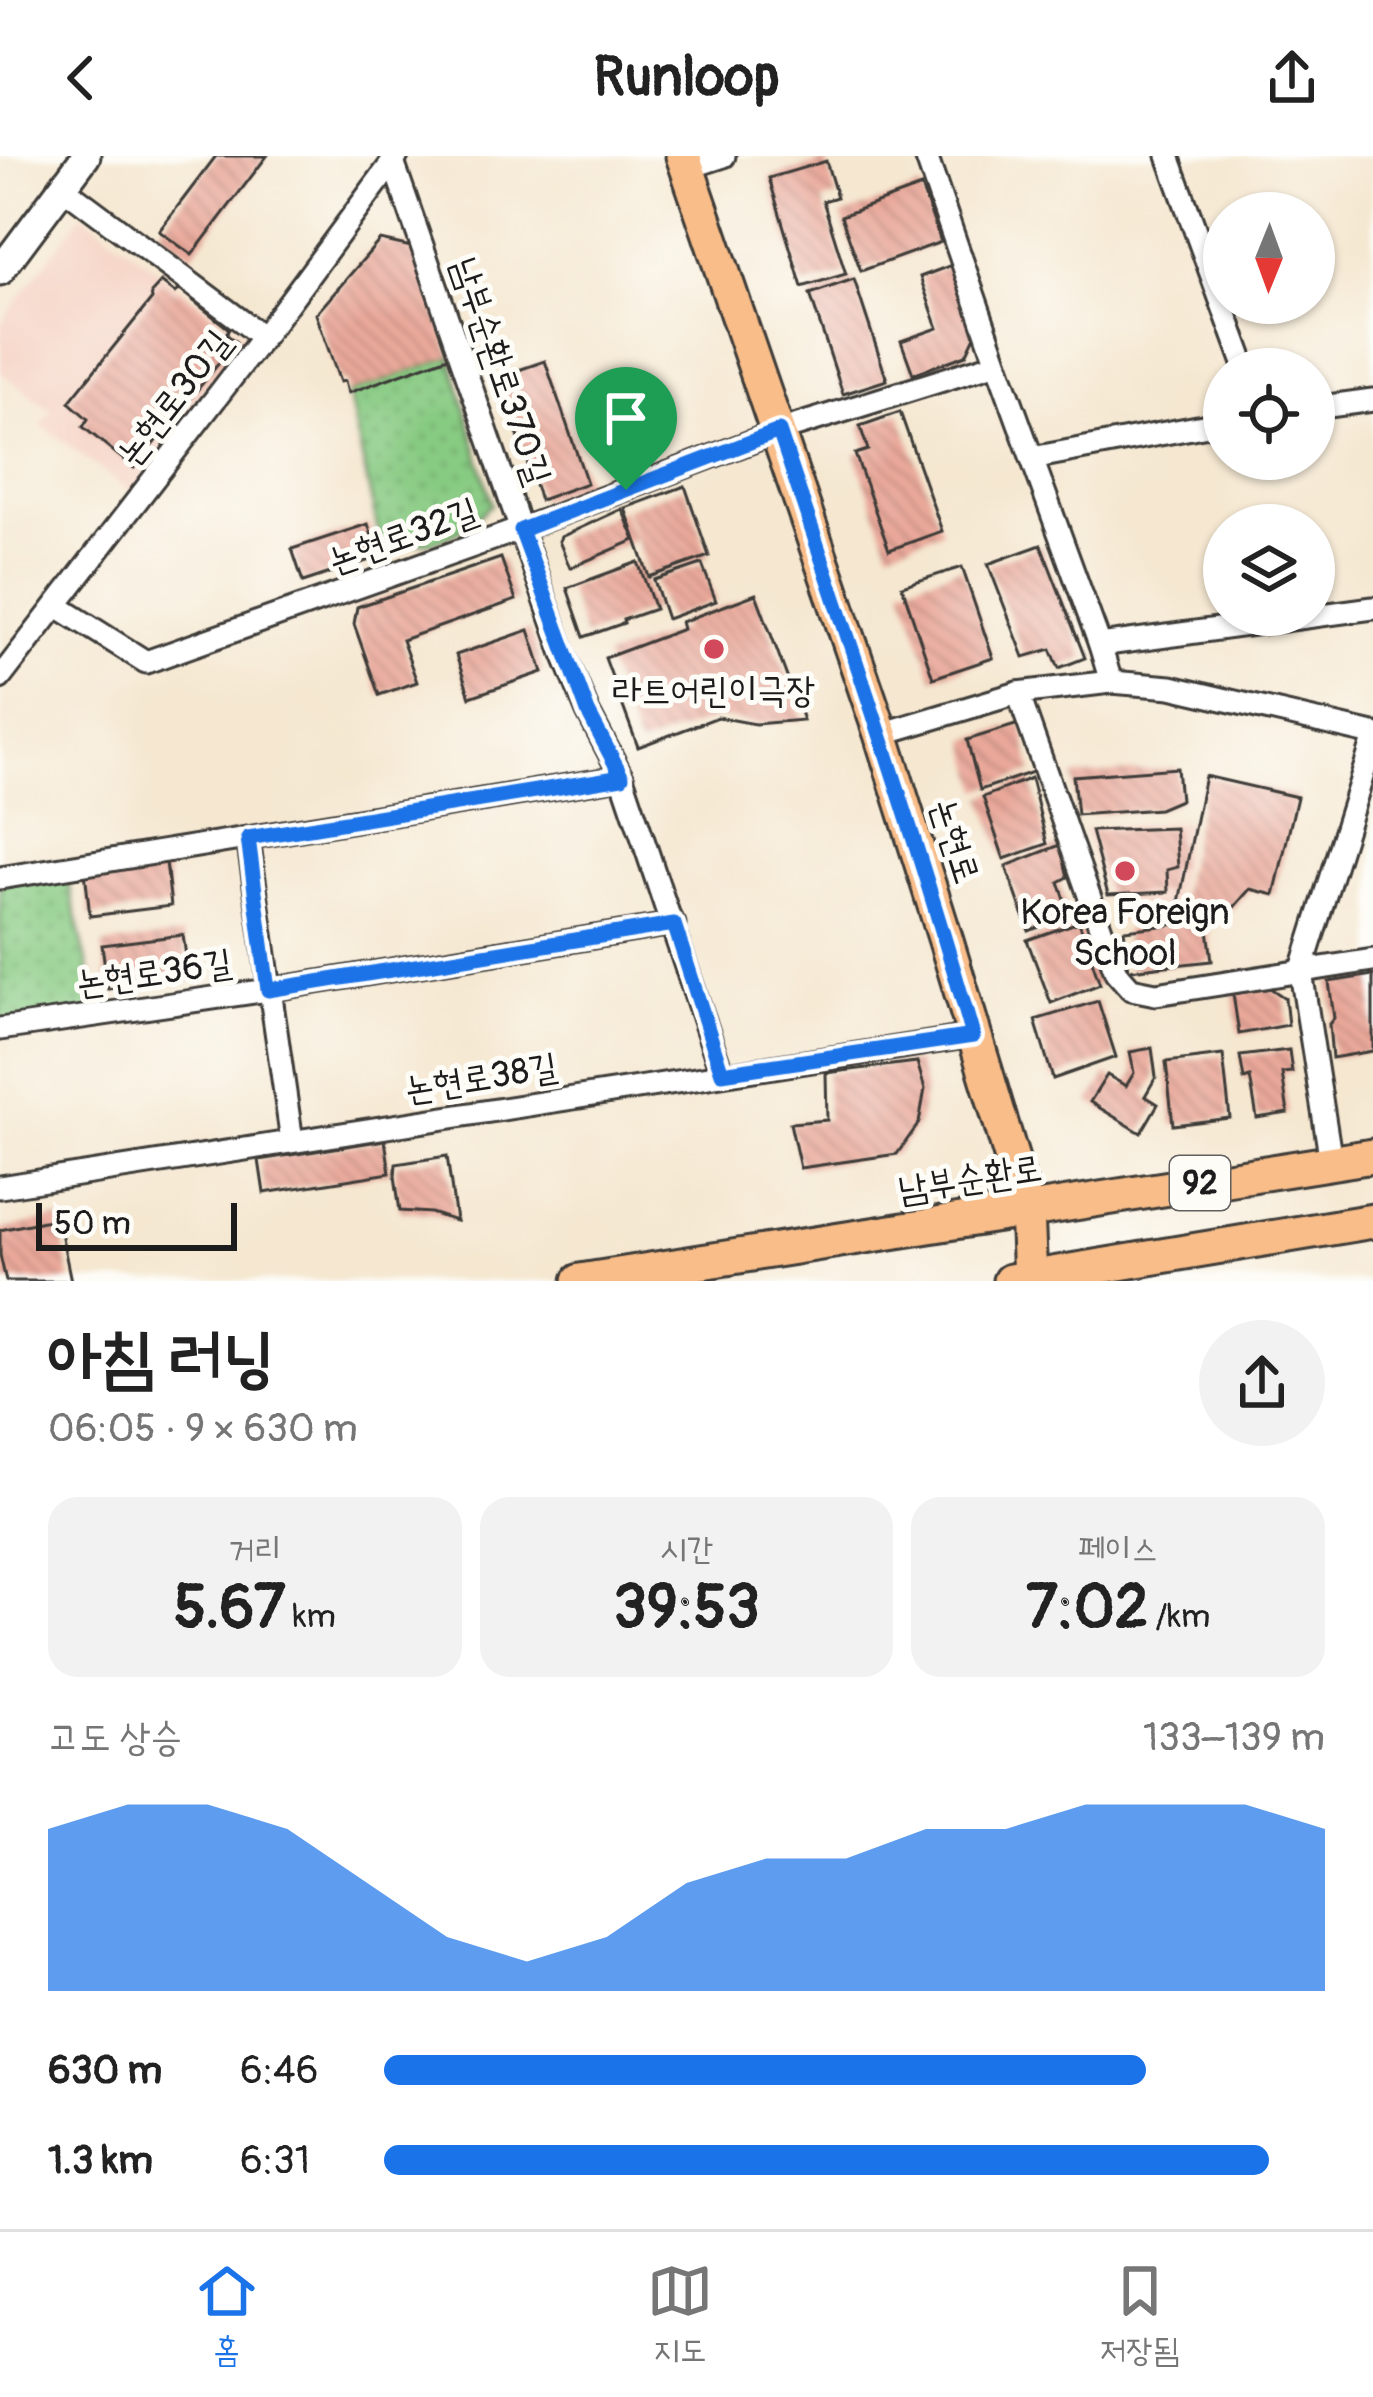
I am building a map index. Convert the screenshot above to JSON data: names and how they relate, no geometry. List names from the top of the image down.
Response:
{
  "streets": {
    "main road": ["논현로", "남부순환로", "92"],
    "street": [
      "남부순환로370길",
      "논현로30길",
      "논현로32길",
      "논현로36길",
      "논현로38길"
    ]
  },
  "crossings": [
    ["남부순환로370길", "논현로30길"],
    ["남부순환로370길", "논현로32길"],
    ["남부순환로370길", "논현로36길"],
    ["남부순환로370길", "논현로38길"],
    ["논현로30길", "논현로32길"],
    ["논현로32길", "논현로"],
    ["논현로", "논현로38길"],
    ["논현로", "남부순환로"],
    ["논현로", "92"]
  ],
  "places": ["라트어린이극장", "Korea Foreign School"],
  "scale_bar": "50 m",
  "north": "bottom",
  "page": {
    "header": "Runloop",
    "scale": "50 m",
    "heading": ["아침 러닝", "06:05 · 9 × 630 m"],
    "stats": [
      ["거리", "5.67 km"],
      ["시간", "39:53"],
      ["페이스", "7:02 /km"]
    ],
    "chart": ["고도 상승", "133–139 m"],
    "list": [
      {
        "name": "630 m",
        "note": "6:46"
      },
      {
        "name": "1.3 km",
        "note": "6:31"
      }
    ],
    "tabs": ["홈", "지도", "저장됨"]
  }
}
